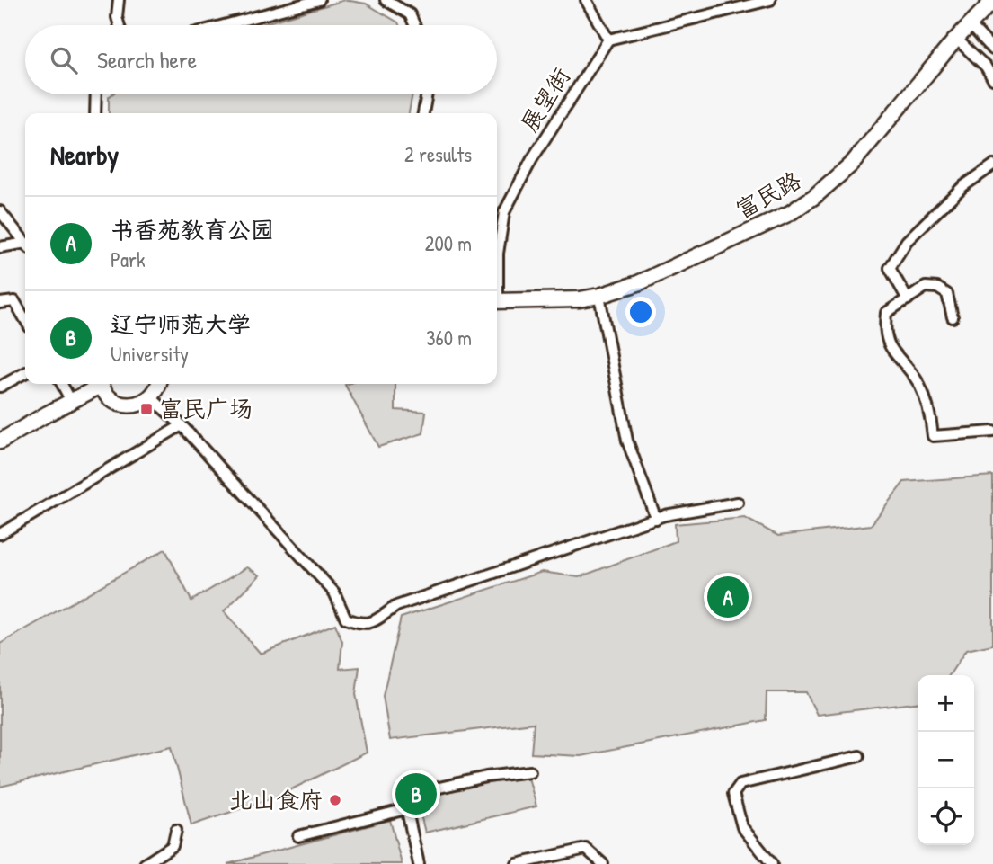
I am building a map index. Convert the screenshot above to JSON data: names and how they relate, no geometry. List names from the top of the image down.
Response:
{
  "streets": {
    "street": ["展望街", "富民路"]
  },
  "places": {
    "transit": ["富民广场"],
    "other": ["北山食府"]
  },
  "page": {
    "search": "Search here",
    "heading": ["Nearby", "2 results"],
    "list": [
      {
        "mark": "A",
        "name": "书香苑教育公园",
        "note": "Park",
        "value": "200 m"
      },
      {
        "mark": "B",
        "name": "辽宁师范大学",
        "note": "University",
        "value": "360 m"
      }
    ],
    "pins": ["A", "B"],
    "map_buttons": ["+", "−"]
  }
}
